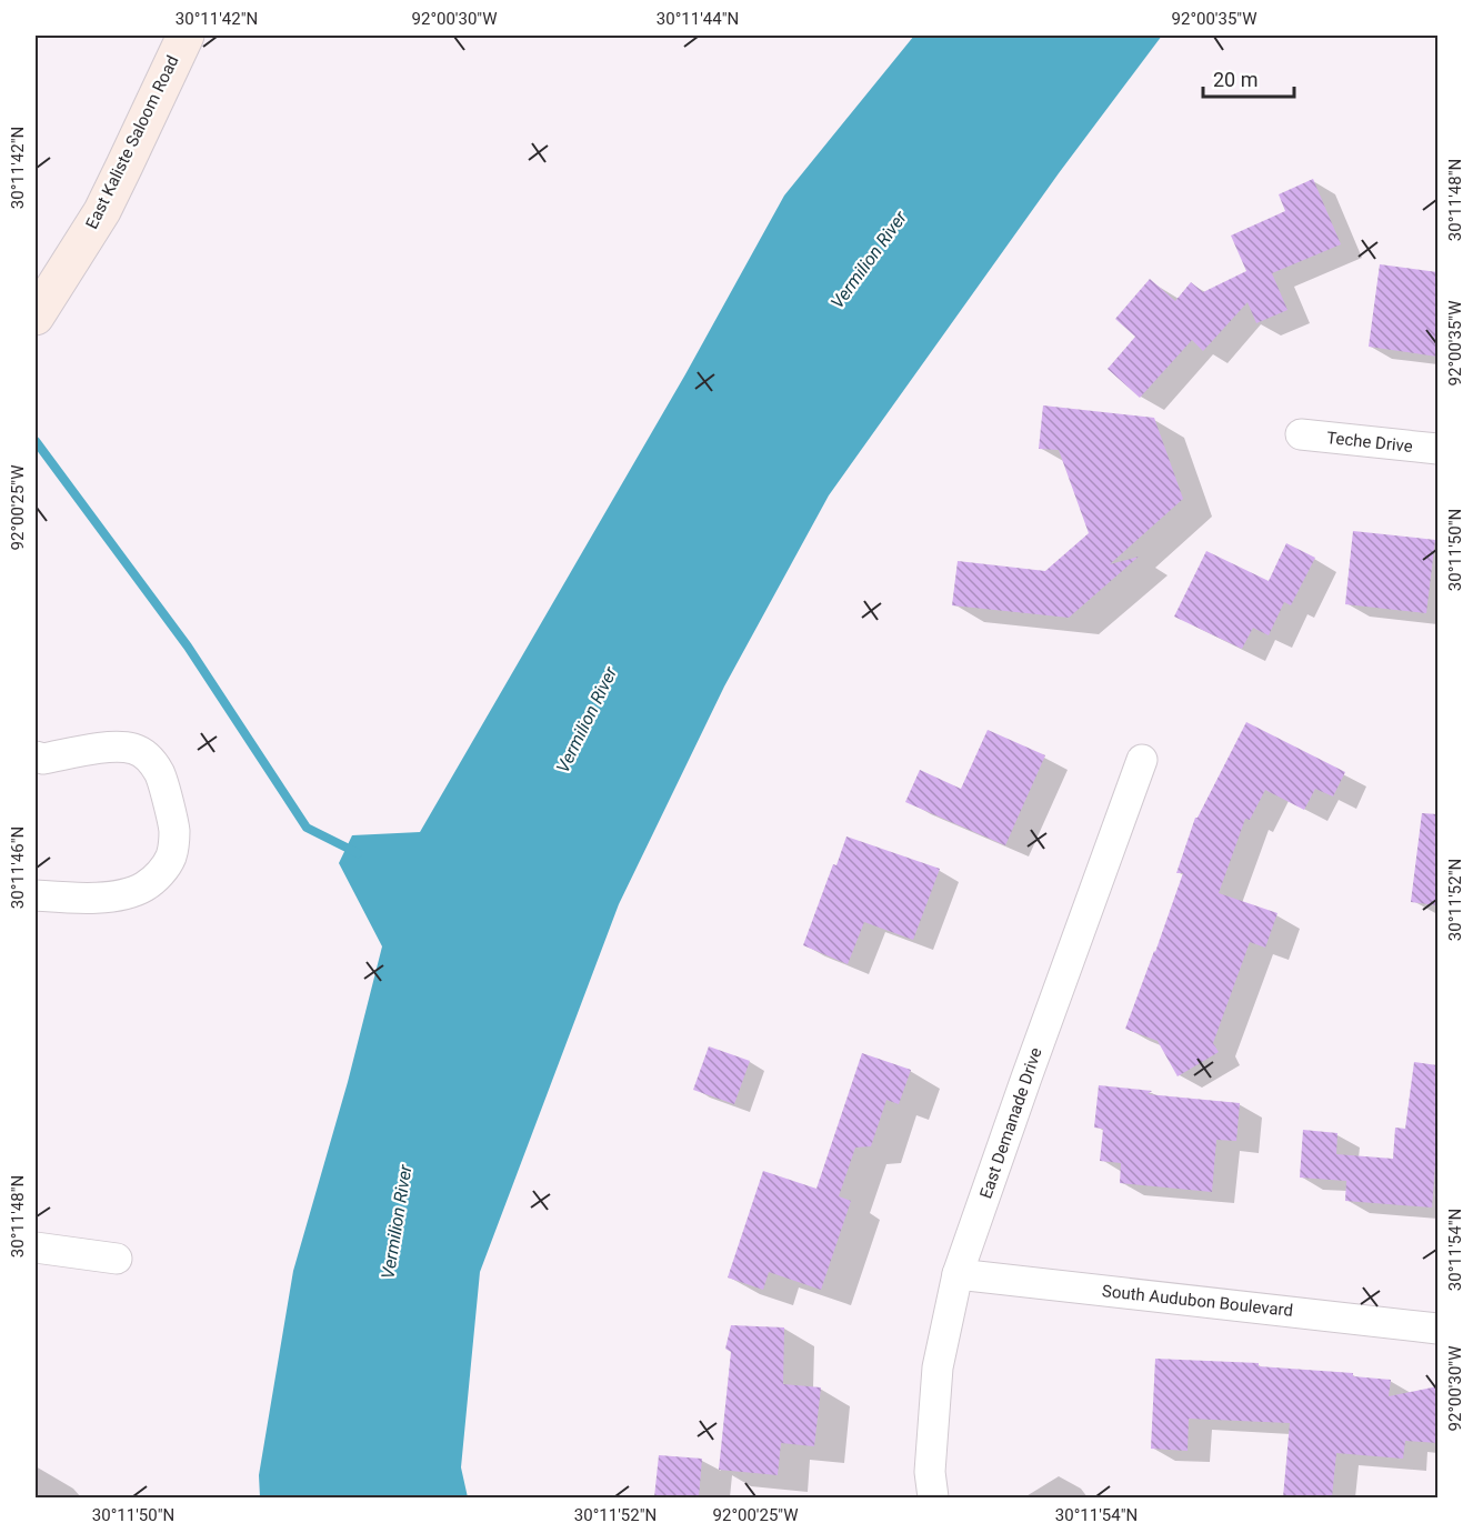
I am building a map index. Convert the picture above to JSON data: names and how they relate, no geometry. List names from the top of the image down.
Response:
{
  "streets": {
    "main road": ["East Kaliste Saloom Road"],
    "street": ["Teche Drive", "East Demanade Drive", "South Audubon Boulevard"]
  },
  "crossings": [
    ["East Demanade Drive", "South Audubon Boulevard"]
  ],
  "water": ["Vermilion River"],
  "scale_bar": "20 m",
  "coordinates": [
    "30°11'42\"N",
    "92°00'30\"W",
    "30°11'44\"N",
    "92°00'35\"W",
    "30°11'48\"N",
    "92°00'25\"W",
    "30°11'50\"N",
    "30°11'46\"N",
    "30°11'52\"N",
    "30°11'54\"N"
  ]
}
